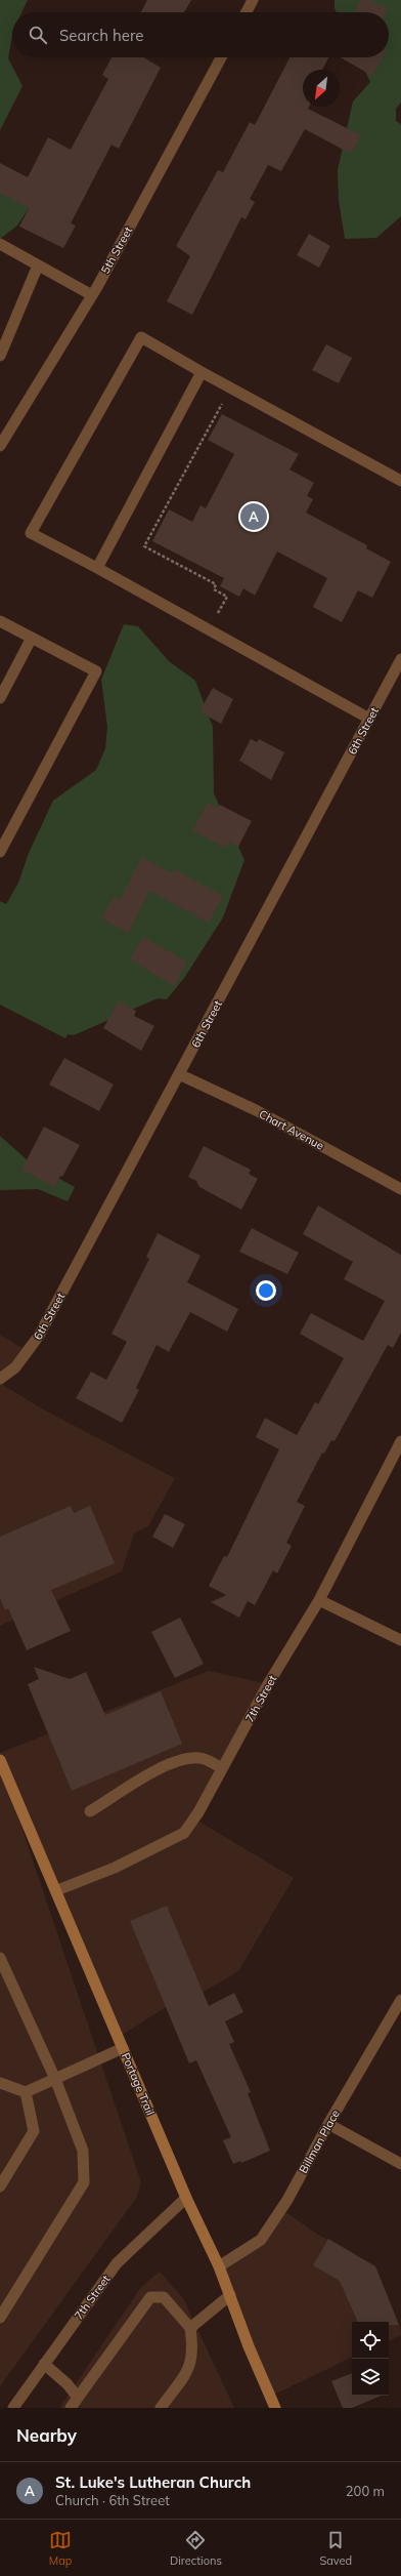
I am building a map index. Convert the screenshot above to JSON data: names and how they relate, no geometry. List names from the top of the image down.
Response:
{
  "streets": {
    "main road": ["Portage Trail"],
    "street": [
      "5th Street",
      "6th Street",
      "Chart Avenue",
      "7th Street",
      "Billman Place"
    ]
  },
  "crossings": [
    ["6th Street", "Chart Avenue"],
    ["7th Street", "Portage Trail"],
    ["Portage Trail", "Billman Place"]
  ],
  "north": "bottom left",
  "page": {
    "search": "Search here",
    "pins": "A",
    "heading": "Nearby",
    "list": [
      {
        "mark": "A",
        "name": "St. Luke's Lutheran Church",
        "note": "Church · 6th Street",
        "value": "200 m"
      }
    ],
    "nav": ["Map", "Directions", "Saved"]
  }
}
